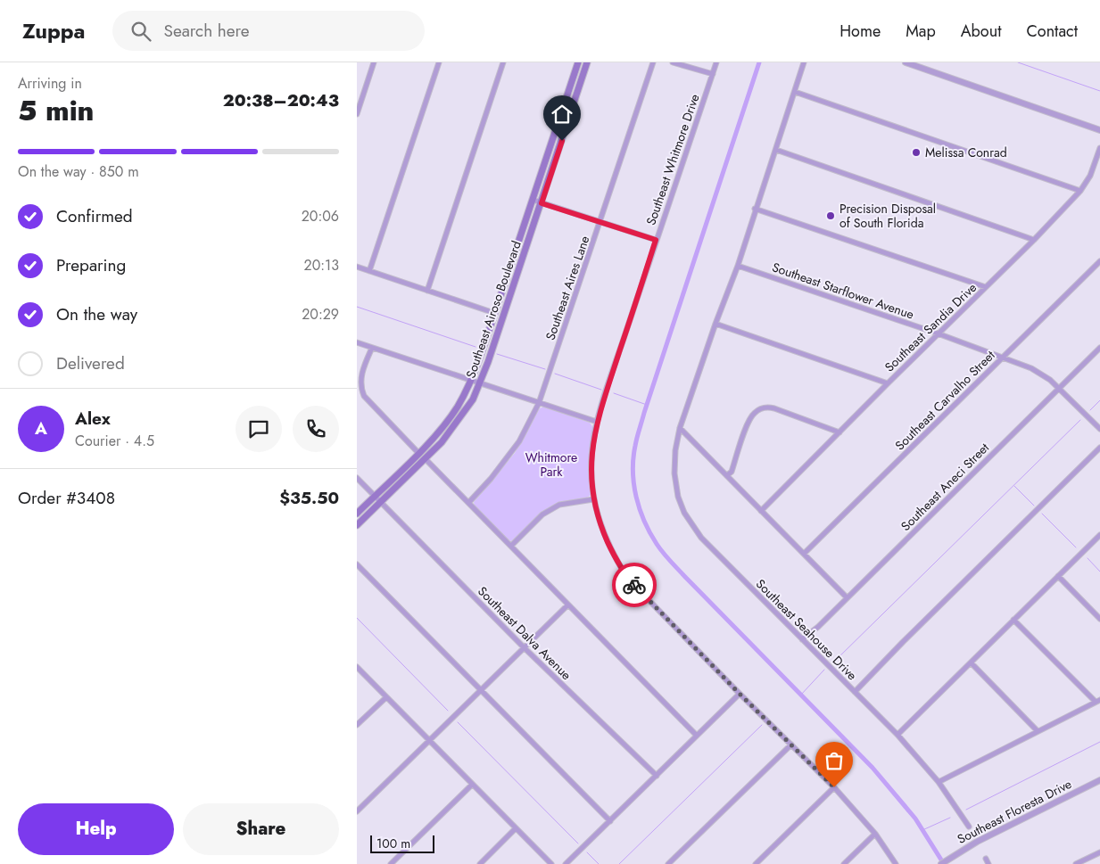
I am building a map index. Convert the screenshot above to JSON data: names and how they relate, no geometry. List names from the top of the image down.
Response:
{
  "streets": {
    "main road": ["Southeast Airoso Boulevard"],
    "street": [
      "Southeast Whitmore Drive",
      "Southeast Aires Lane",
      "Southeast Starflower Avenue",
      "Southeast Sandia Drive",
      "Southeast Carvalho Street",
      "Southeast Aneci Street",
      "Southeast Seahouse Drive",
      "Southeast Dalva Avenue",
      "Southeast Floresta Drive"
    ]
  },
  "crossings": [
    ["Southeast Starflower Avenue", "Southeast Sandia Drive"],
    ["Southeast Starflower Avenue", "Southeast Carvalho Street"],
    ["Southeast Starflower Avenue", "Southeast Aneci Street"],
    ["Southeast Starflower Avenue", "Southeast Seahouse Drive"],
    ["Southeast Airoso Boulevard", "Southeast Dalva Avenue"],
    ["Southeast Aneci Street", "Southeast Seahouse Drive"]
  ],
  "parks": ["Whitmore Park"],
  "places": ["Melissa Conrad", "Precision Disposal of South Florida"],
  "scale_bar": "100 m",
  "page": {
    "header": "Zuppa",
    "search": "Search here",
    "nav": [
      "Home",
      "Map",
      "About",
      "Contact"
    ],
    "heading": ["5 min", "Arriving in", "20:38–20:43"],
    "panel": [
      "Alex",
      "Courier · 4.5",
      "Order #3408",
      "$35.50"
    ],
    "bar": "On the way · 850 m",
    "list": [
      ["Confirmed", "20:06"],
      ["Preparing", "20:13"],
      ["On the way", "20:29"],
      "Delivered"
    ],
    "round": "A",
    "buttons": ["Help", "Share"],
    "scale": "100 m"
  }
}
